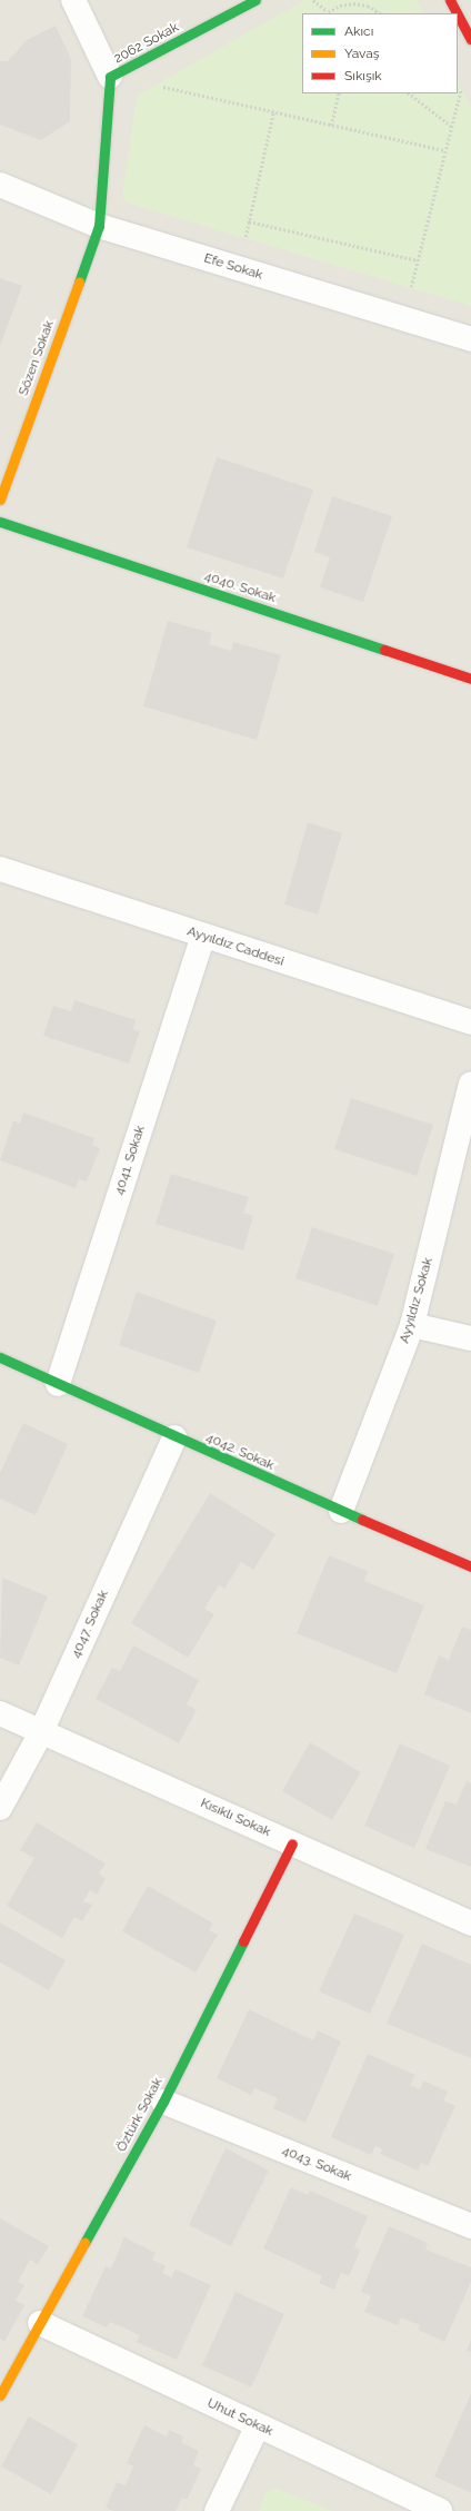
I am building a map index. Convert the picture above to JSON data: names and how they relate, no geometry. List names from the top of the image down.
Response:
{
  "streets": {
    "street": [
      "2062 Sokak",
      "Efe Sokak",
      "Sözen Sokak",
      "4040. Sokak",
      "Ayyıldız Caddesi",
      "4041. Sokak",
      "Ayyıldız Sokak",
      "4042. Sokak",
      "4047. Sokak",
      "Kısıklı Sokak",
      "Öztürk Sokak",
      "4043. Sokak",
      "Uhut Sokak"
    ]
  },
  "crossings": [
    ["2062 Sokak", "Efe Sokak"],
    ["2062 Sokak", "Sözen Sokak"],
    ["Efe Sokak", "Sözen Sokak"],
    ["Ayyıldız Caddesi", "4041. Sokak"],
    ["4041. Sokak", "4042. Sokak"],
    ["Ayyıldız Sokak", "4042. Sokak"],
    ["4042. Sokak", "4047. Sokak"],
    ["4047. Sokak", "Kısıklı Sokak"],
    ["Kısıklı Sokak", "Öztürk Sokak"],
    ["Öztürk Sokak", "4043. Sokak"],
    ["Öztürk Sokak", "Uhut Sokak"]
  ],
  "legend": ["Akıcı", "Yavaş", "Sıkışık"]
}
